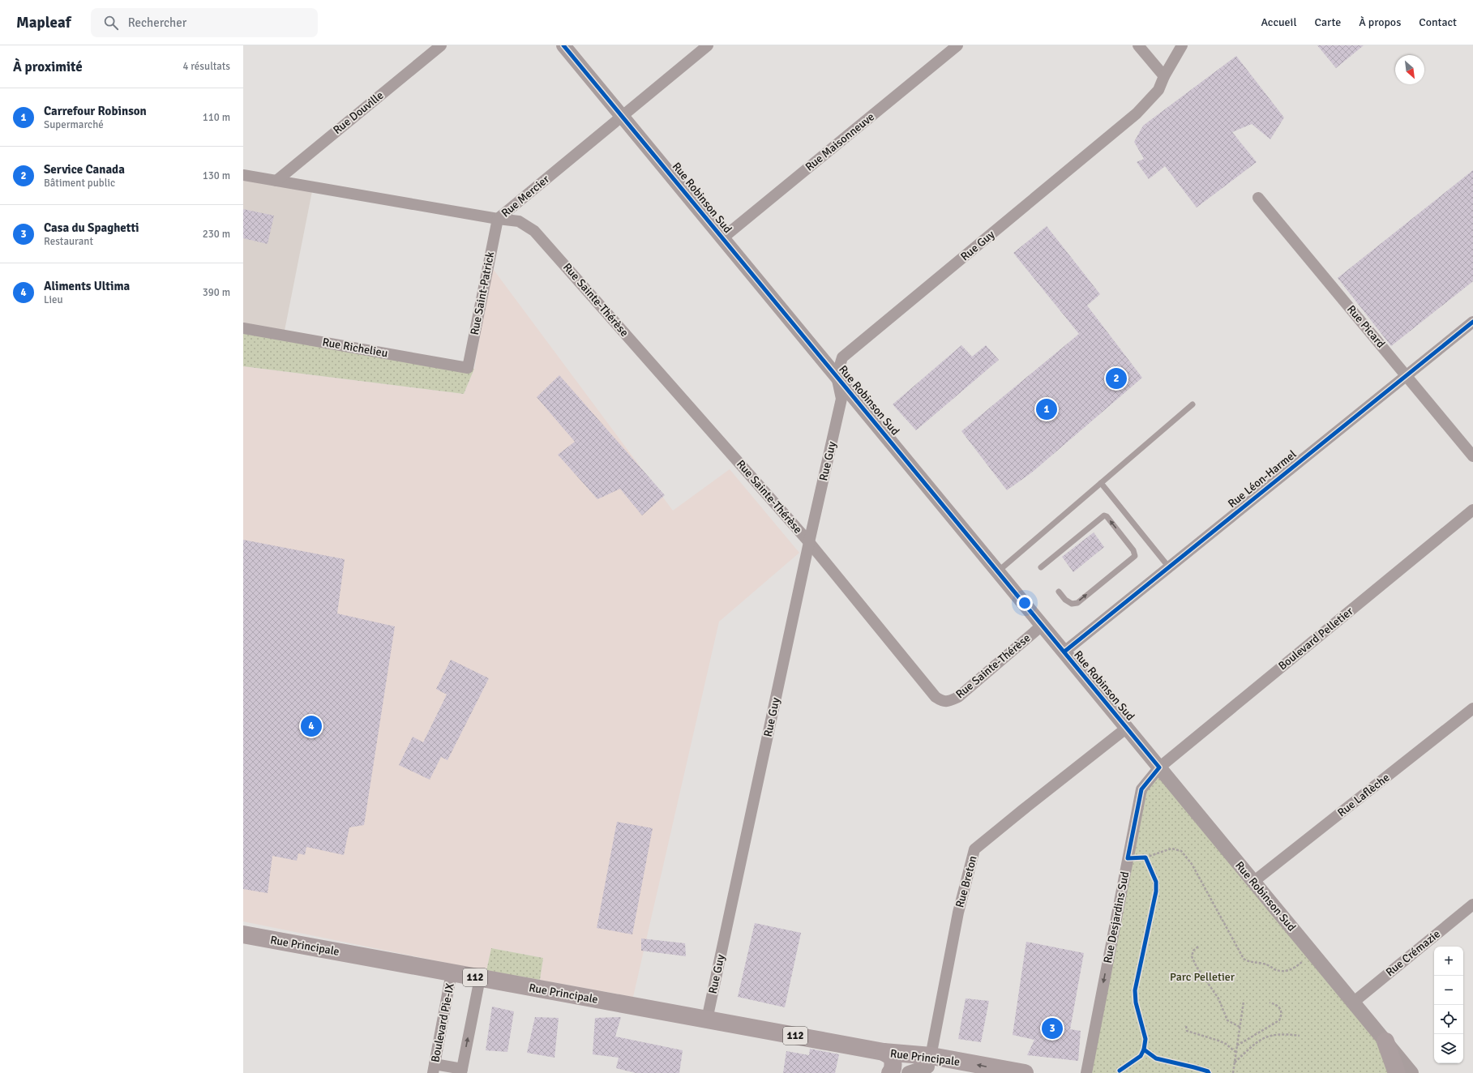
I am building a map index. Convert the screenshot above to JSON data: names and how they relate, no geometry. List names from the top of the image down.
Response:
{
  "streets": {
    "main road": ["Rue Principale", "112"],
    "street": [
      "Rue Douville",
      "Rue Maisonneuve",
      "Rue Mercier",
      "Rue Robinson Sud",
      "Rue Guy",
      "Rue Saint-Patrick",
      "Rue Sainte-Thérèse",
      "Rue Picard",
      "Rue Richelieu",
      "Rue Léon-Harmel",
      "Boulevard Pelletier",
      "Rue Laflèche",
      "Rue Breton",
      "Rue Desjardins Sud",
      "Rue Crémazie",
      "Boulevard Pie-IX"
    ]
  },
  "crossings": [
    ["Rue Douville", "Rue Mercier"],
    ["Rue Maisonneuve", "Rue Robinson Sud"],
    ["Rue Mercier", "Rue Robinson Sud"],
    ["Rue Mercier", "Rue Saint-Patrick"],
    ["Rue Mercier", "Rue Sainte-Thérèse"],
    ["Rue Robinson Sud", "Rue Guy"],
    ["Rue Robinson Sud", "Rue Sainte-Thérèse"],
    ["Rue Robinson Sud", "Rue Léon-Harmel"],
    ["Rue Robinson Sud", "Boulevard Pelletier"],
    ["Rue Robinson Sud", "Rue Laflèche"],
    ["Rue Robinson Sud", "Rue Breton"],
    ["Rue Robinson Sud", "Rue Desjardins Sud"],
    ["Rue Robinson Sud", "Rue Crémazie"],
    ["Rue Guy", "Rue Sainte-Thérèse"],
    ["Rue Guy", "Rue Principale"],
    ["Rue Saint-Patrick", "Rue Sainte-Thérèse"],
    ["Rue Saint-Patrick", "Rue Richelieu"],
    ["Rue Picard", "Rue Léon-Harmel"],
    ["Boulevard Pelletier", "Rue Desjardins Sud"],
    ["Rue Breton", "Rue Principale"],
    ["Rue Principale", "Boulevard Pie-IX"]
  ],
  "one_way": ["Rue Desjardins Sud"],
  "parks": ["Parc Pelletier"],
  "north": "bottom right",
  "page": {
    "header": "Mapleaf",
    "search": "Rechercher",
    "nav": [
      "Accueil",
      "Carte",
      "À propos",
      "Contact"
    ],
    "heading": ["À proximité", "4 résultats"],
    "list": [
      {
        "mark": "1",
        "name": "Carrefour Robinson",
        "note": "Supermarché",
        "value": "110 m"
      },
      {
        "mark": "2",
        "name": "Service Canada",
        "note": "Bâtiment public",
        "value": "130 m"
      },
      {
        "mark": "3",
        "name": "Casa du Spaghetti",
        "note": "Restaurant",
        "value": "230 m"
      },
      {
        "mark": "4",
        "name": "Aliments Ultima",
        "note": "Lieu",
        "value": "390 m"
      }
    ],
    "pins": [
      "2",
      "1",
      "4",
      "3"
    ],
    "map_buttons": ["+", "−"]
  }
}
